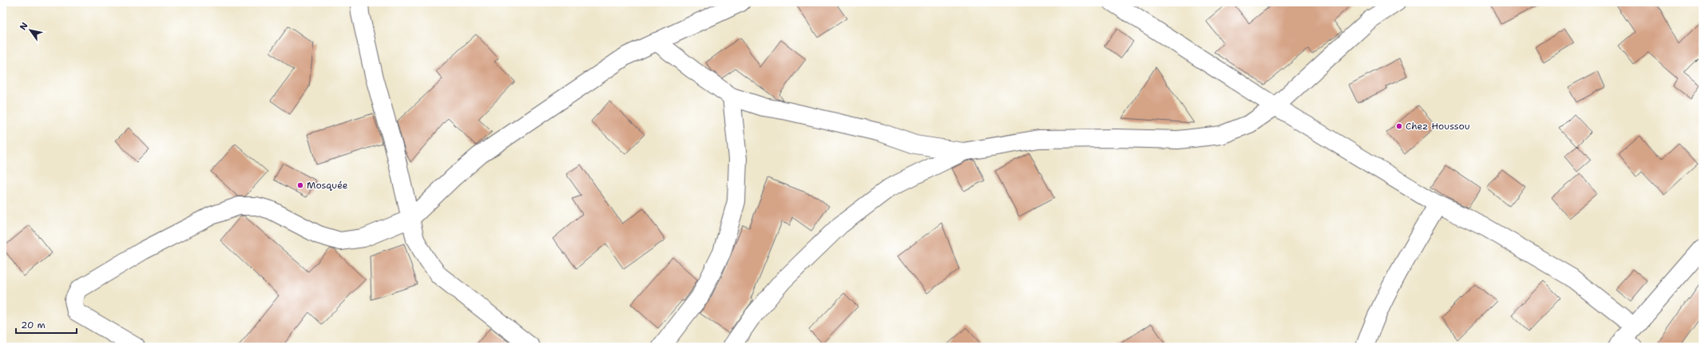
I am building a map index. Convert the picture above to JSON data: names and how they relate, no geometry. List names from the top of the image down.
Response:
{
  "places": ["Chez Houssou", "Mosquée"],
  "scale_bar": "20 m",
  "north": "top left"
}
